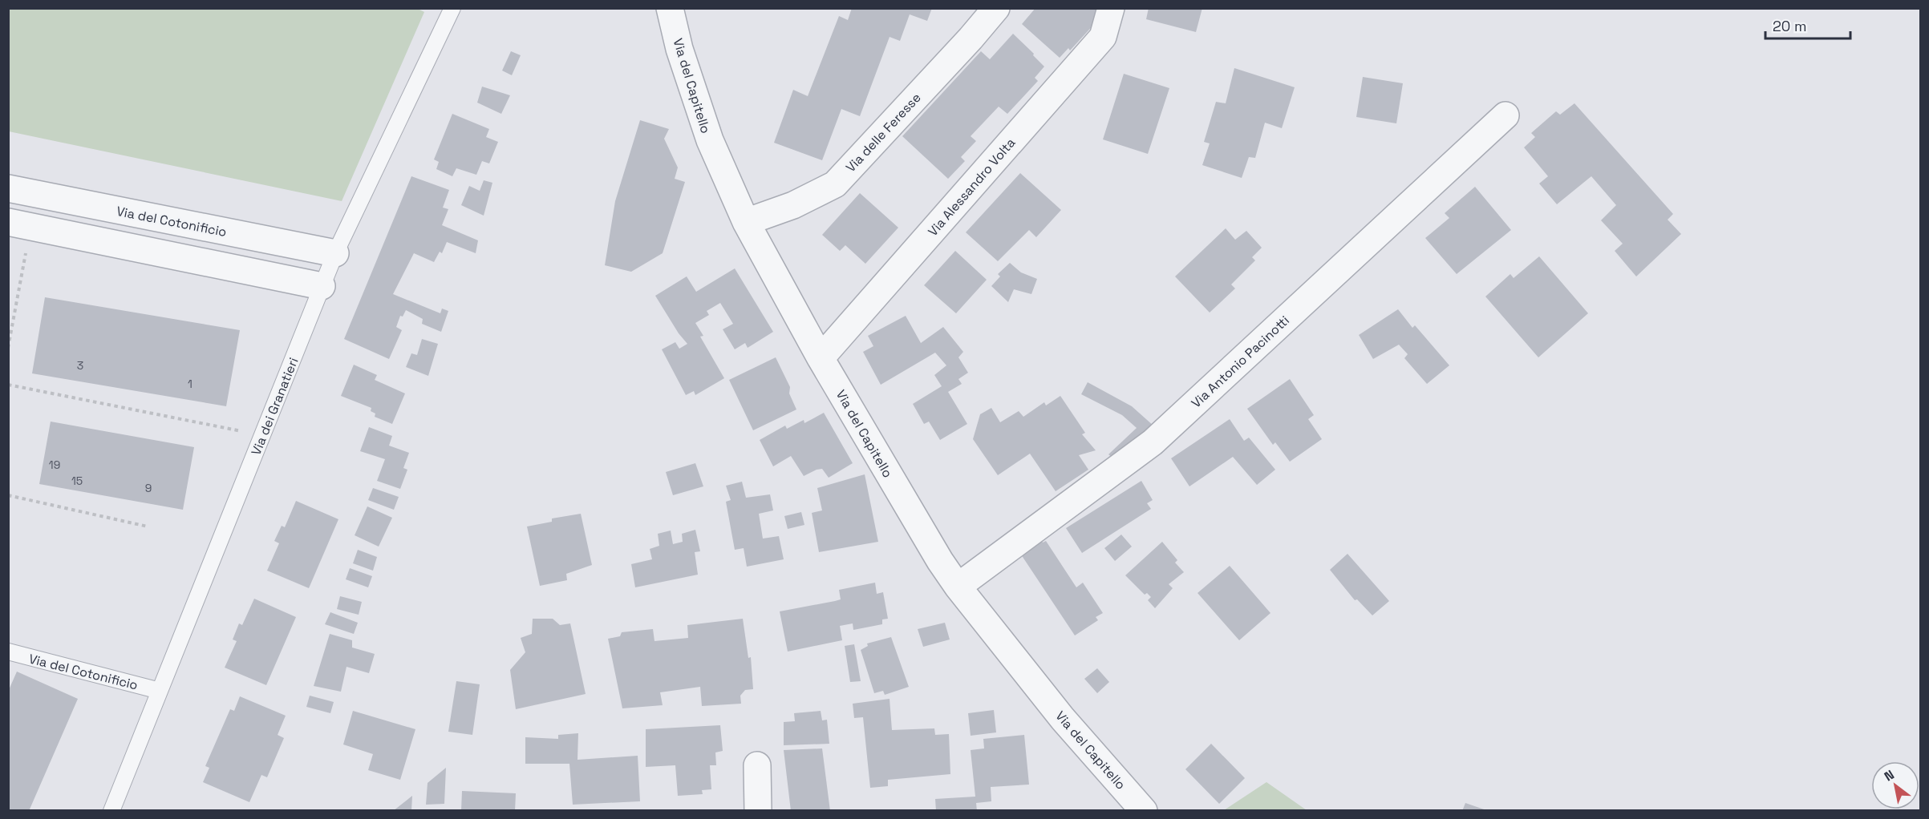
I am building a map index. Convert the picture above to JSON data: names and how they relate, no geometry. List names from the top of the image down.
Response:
{
  "streets": {
    "street": [
      "Via del Capitello",
      "Via delle Feresse",
      "Via Alessandro Volta",
      "Via del Cotonificio",
      "Via Antonio Pacinotti"
    ],
    "lane": ["Via dei Granatieri"]
  },
  "crossings": [
    ["Via del Capitello", "Via delle Feresse"],
    ["Via del Capitello", "Via Alessandro Volta"],
    ["Via del Capitello", "Via Antonio Pacinotti"],
    ["Via del Cotonificio", "Via dei Granatieri"]
  ],
  "house_numbers": [
    "3",
    "1",
    "19",
    "15",
    "9"
  ],
  "scale_bar": "20 m",
  "north": "top left"
}
